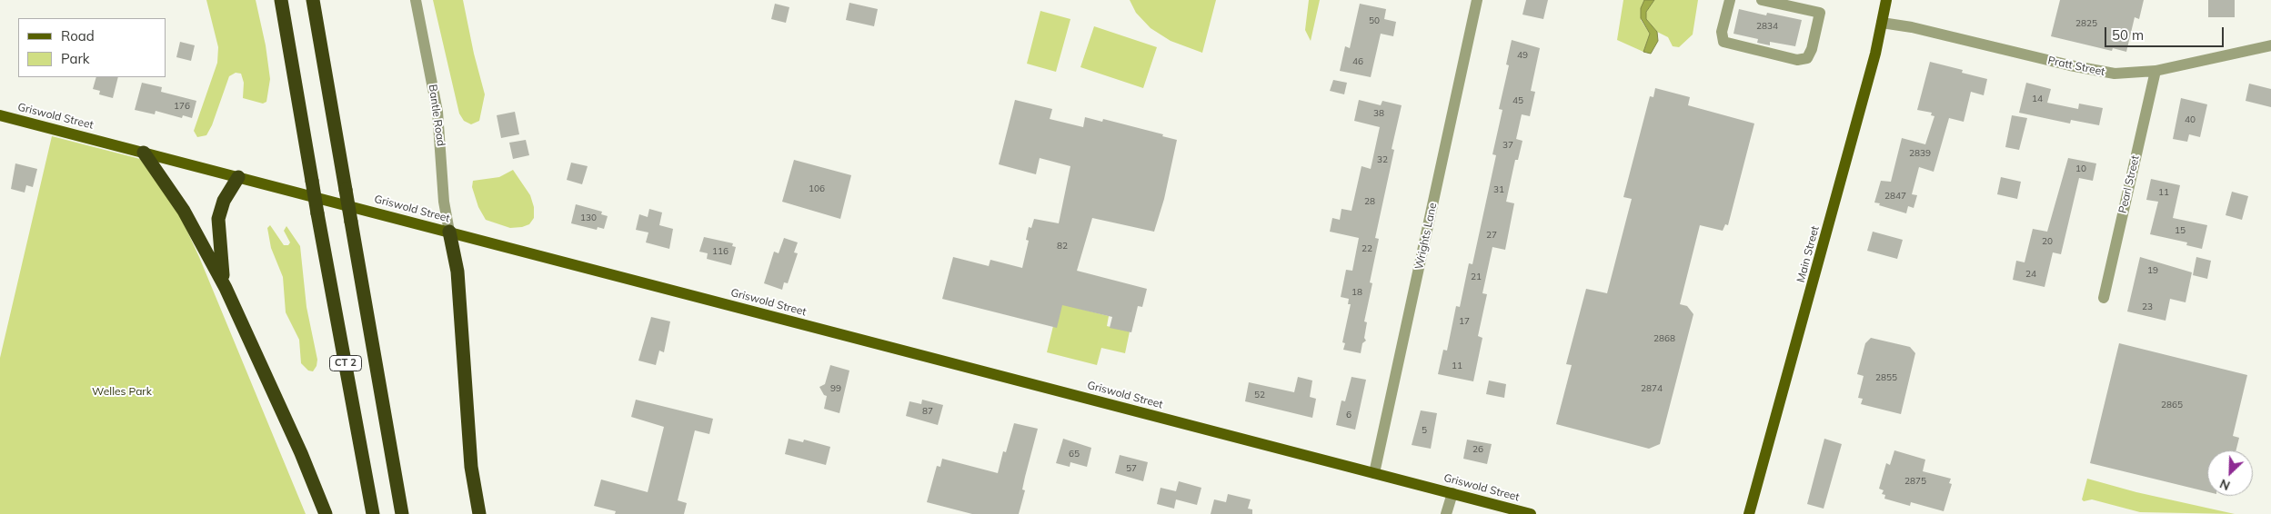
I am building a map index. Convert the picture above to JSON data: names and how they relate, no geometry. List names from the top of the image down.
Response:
{
  "streets": {
    "highway": ["CT 2"],
    "main road": ["Griswold Street", "Main Street"],
    "street": [
      "Pratt Street",
      "Bantle Road",
      "Pearl Street",
      "Wrights Lane"
    ]
  },
  "crossings": [
    ["Pratt Street", "Pearl Street"],
    ["Pratt Street", "Main Street"],
    ["Bantle Road", "Griswold Street"],
    ["Griswold Street", "Wrights Lane"]
  ],
  "parks": ["Welles Park"],
  "house_numbers": [
    "50",
    "2825",
    "2834",
    "49",
    "46",
    "14",
    "45",
    "176",
    "38",
    "40",
    "37",
    "2839",
    "32",
    "10",
    "106",
    "31",
    "11",
    "2847",
    "28",
    "130",
    "15",
    "27",
    "20",
    "82",
    "22",
    "116",
    "19",
    "24",
    "21",
    "18",
    "23",
    "17",
    "2868",
    "11",
    "2855",
    "99",
    "2874",
    "52",
    "2865",
    "87",
    "6",
    "5",
    "26",
    "65",
    "57",
    "2875"
  ],
  "legend": ["Road", "Park"],
  "scale_bar": "50 m",
  "north": "bottom left"
}
